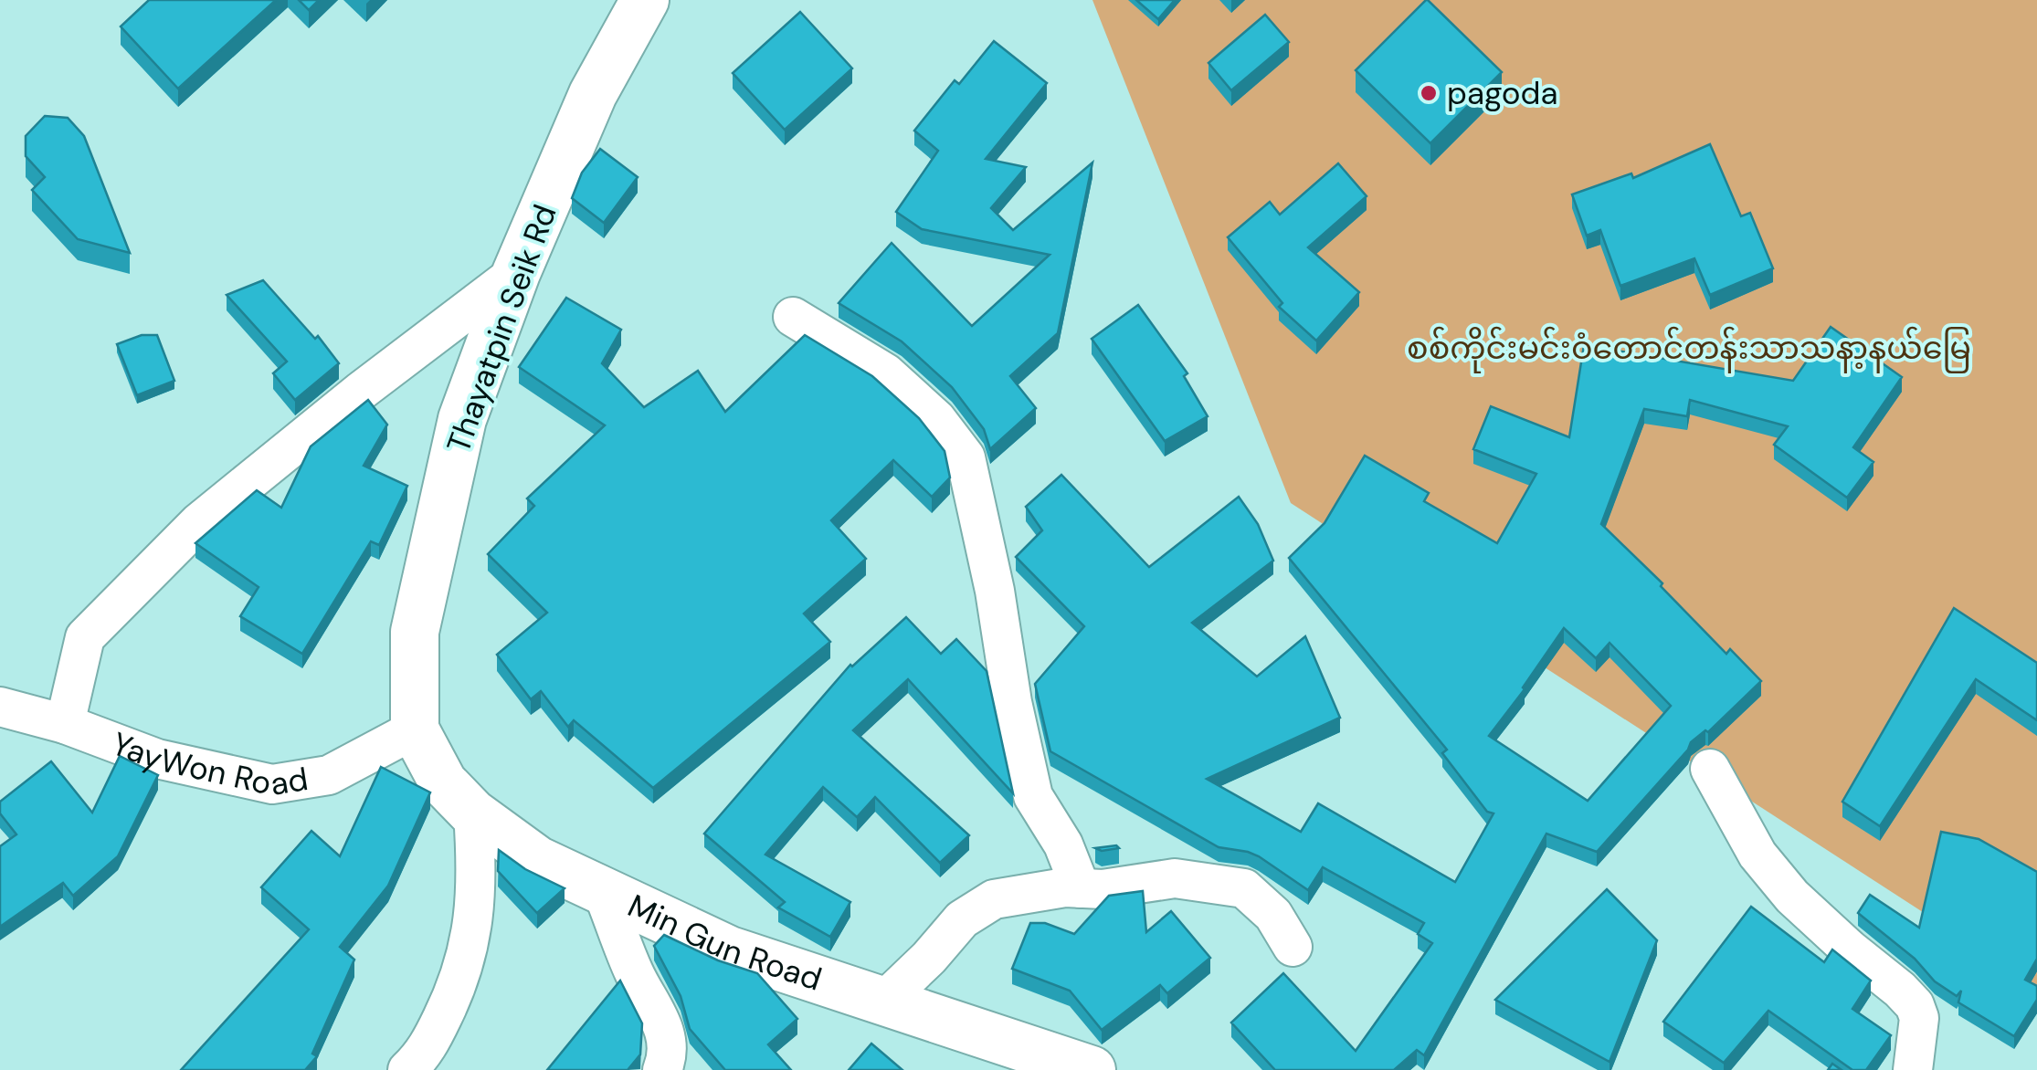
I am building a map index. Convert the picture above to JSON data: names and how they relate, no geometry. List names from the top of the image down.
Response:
{
  "streets": {
    "street": ["Thayatpin Seik Rd", "YayWon Road", "Min Gun Road"]
  },
  "crossings": [
    ["Thayatpin Seik Rd", "YayWon Road"],
    ["Thayatpin Seik Rd", "Min Gun Road"],
    ["YayWon Road", "Min Gun Road"]
  ],
  "parks": ["စစ်ကိုင်းမင်းဝံတောင်တန်းသာသနာ့နယ်မြေ"],
  "places": ["pagoda"]
}
